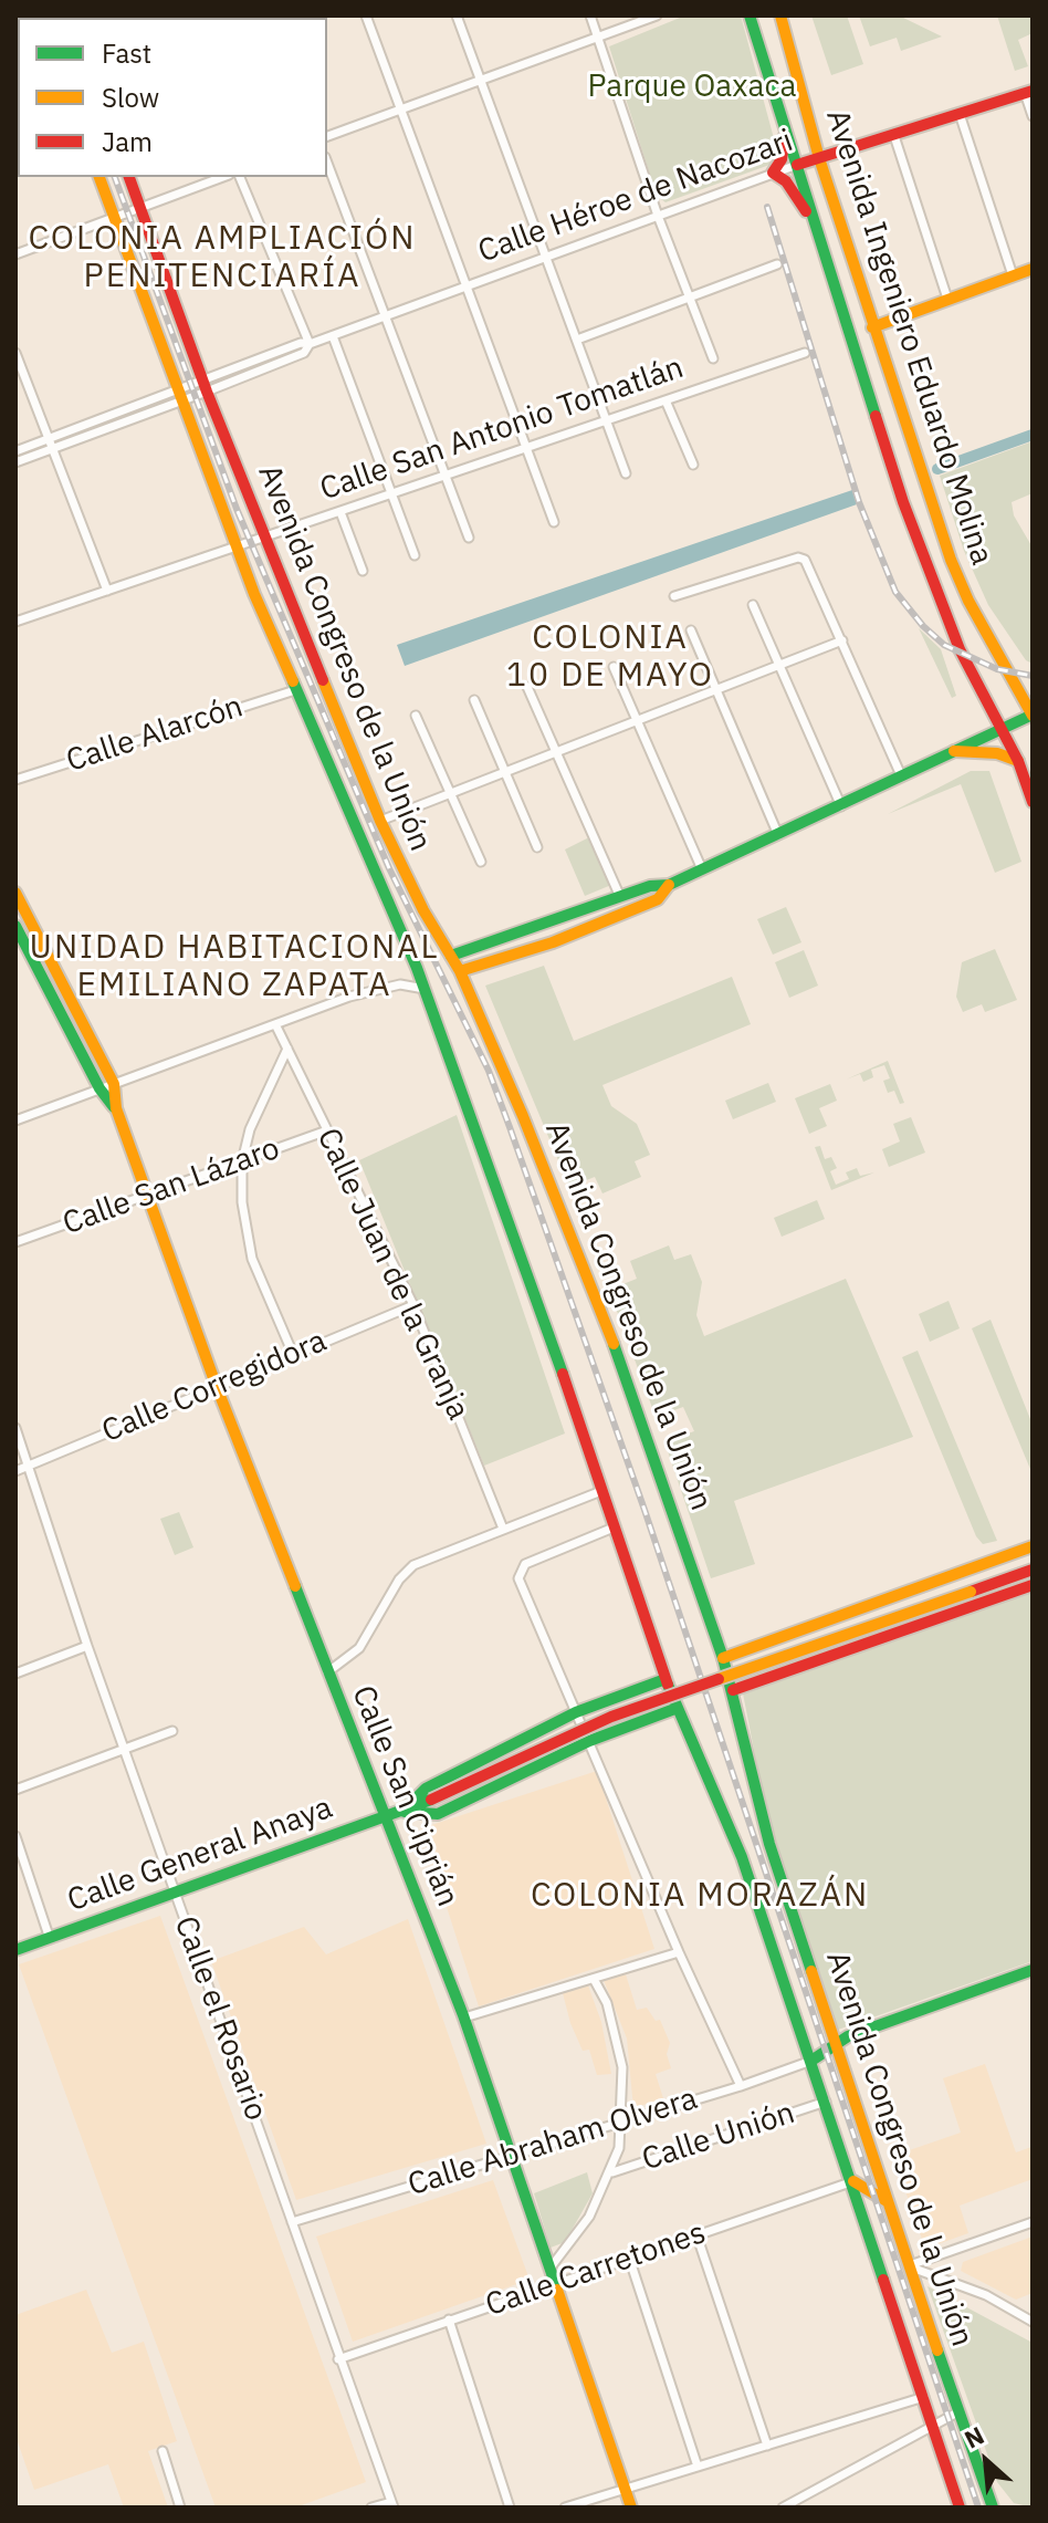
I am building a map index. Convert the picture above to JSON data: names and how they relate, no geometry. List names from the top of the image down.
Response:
{
  "streets": {
    "main road": [
      "Calle Héroe de Nacozari",
      "Avenida Ingeniero Eduardo Molina",
      "Avenida Congreso de la Unión",
      "Calle San Ciprián",
      "Calle General Anaya"
    ],
    "street": [
      "Calle San Antonio Tomatlán",
      "Calle Alarcón",
      "Calle San Lázaro",
      "Calle Juan de la Granja",
      "Calle Corregidora",
      "Calle el Rosario",
      "Calle Unión",
      "Calle Abraham Olvera",
      "Calle Carretones"
    ]
  },
  "crossings": [
    ["Calle Héroe de Nacozari", "Avenida Ingeniero Eduardo Molina"],
    ["Calle Héroe de Nacozari", "Avenida Congreso de la Unión"],
    ["Calle San Antonio Tomatlán", "Avenida Congreso de la Unión"],
    ["Avenida Congreso de la Unión", "Calle Alarcón"],
    ["Avenida Congreso de la Unión", "Calle General Anaya"],
    ["Avenida Congreso de la Unión", "Calle Unión"],
    ["Avenida Congreso de la Unión", "Calle Abraham Olvera"],
    ["Avenida Congreso de la Unión", "Calle Carretones"],
    ["Calle San Lázaro", "Calle Juan de la Granja"],
    ["Calle San Lázaro", "Calle San Ciprián"],
    ["Calle Juan de la Granja", "Calle Corregidora"],
    ["Calle Corregidora", "Calle San Ciprián"],
    ["Calle Corregidora", "Calle el Rosario"],
    ["Calle San Ciprián", "Calle General Anaya"],
    ["Calle San Ciprián", "Calle Abraham Olvera"],
    ["Calle San Ciprián", "Calle Carretones"],
    ["Calle General Anaya", "Calle el Rosario"],
    ["Calle el Rosario", "Calle Abraham Olvera"],
    ["Calle el Rosario", "Calle Carretones"]
  ],
  "districts": [
    "COLONIA AMPLIACIÓN PENITENCIARÍA",
    "COLONIA 10 DE MAYO",
    "UNIDAD HABITACIONAL EMILIANO ZAPATA",
    "COLONIA MORAZÁN"
  ],
  "parks": ["Parque Oaxaca"],
  "legend": ["Fast", "Slow", "Jam"],
  "north": "top left"
}
